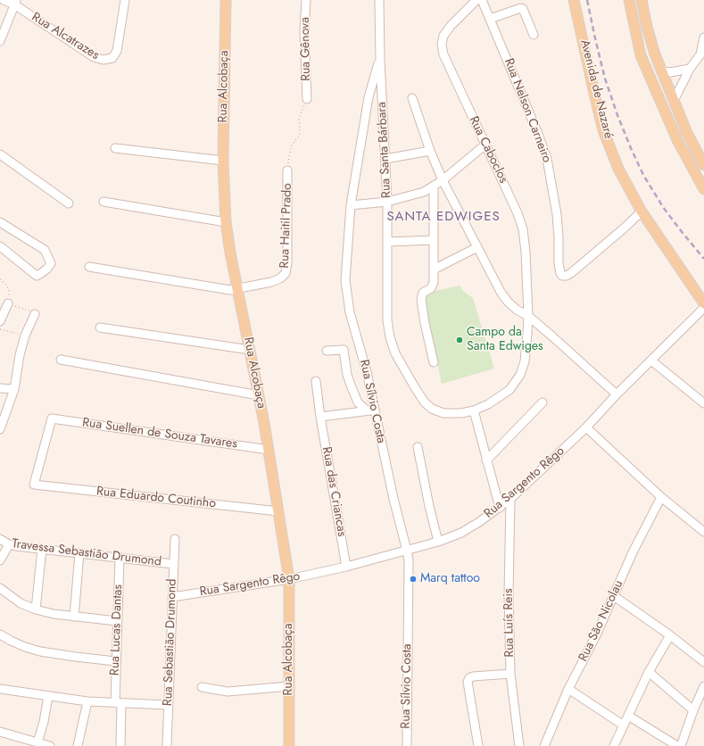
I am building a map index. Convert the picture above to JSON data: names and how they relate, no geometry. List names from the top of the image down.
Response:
{
  "streets": {
    "main road": ["Rua Alcobaça", "Avenida de Nazaré"],
    "street": [
      "Rua Alcatrazes",
      "Rua Gênova",
      "Rua Nelson Carneiro",
      "Rua Santa Bárbara",
      "Rua Caboclos",
      "Rua Haitil Prado",
      "Rua Sílvio Costa",
      "Rua Suellen de Souza Tavares",
      "Rua Sargento Rêgo",
      "Rua das Criancas",
      "Rua Eduardo Coutinho",
      "Travessa Sebastião Drumond",
      "Rua São Nicolau",
      "Rua Luís Reis",
      "Rua Lucas Dantas",
      "Rua Sebastião Drumond"
    ]
  },
  "crossings": [
    ["Rua Alcobaça", "Rua Haitil Prado"],
    ["Rua Alcobaça", "Rua Suellen de Souza Tavares"],
    ["Rua Alcobaça", "Rua Sargento Rêgo"],
    ["Rua Alcobaça", "Rua Eduardo Coutinho"],
    ["Avenida de Nazaré", "Rua Nelson Carneiro"],
    ["Rua Santa Bárbara", "Rua Caboclos"],
    ["Rua Santa Bárbara", "Rua Sílvio Costa"],
    ["Rua Sílvio Costa", "Rua Sargento Rêgo"],
    ["Rua Suellen de Souza Tavares", "Rua Eduardo Coutinho"],
    ["Rua Sargento Rêgo", "Rua das Criancas"],
    ["Rua Sargento Rêgo", "Rua Luís Reis"],
    ["Rua Sargento Rêgo", "Rua Sebastião Drumond"],
    ["Travessa Sebastião Drumond", "Rua Lucas Dantas"],
    ["Travessa Sebastião Drumond", "Rua Sebastião Drumond"]
  ],
  "districts": ["SANTA EDWIGES"],
  "places": ["Campo da Santa Edwiges", "Marq tattoo"]
}
